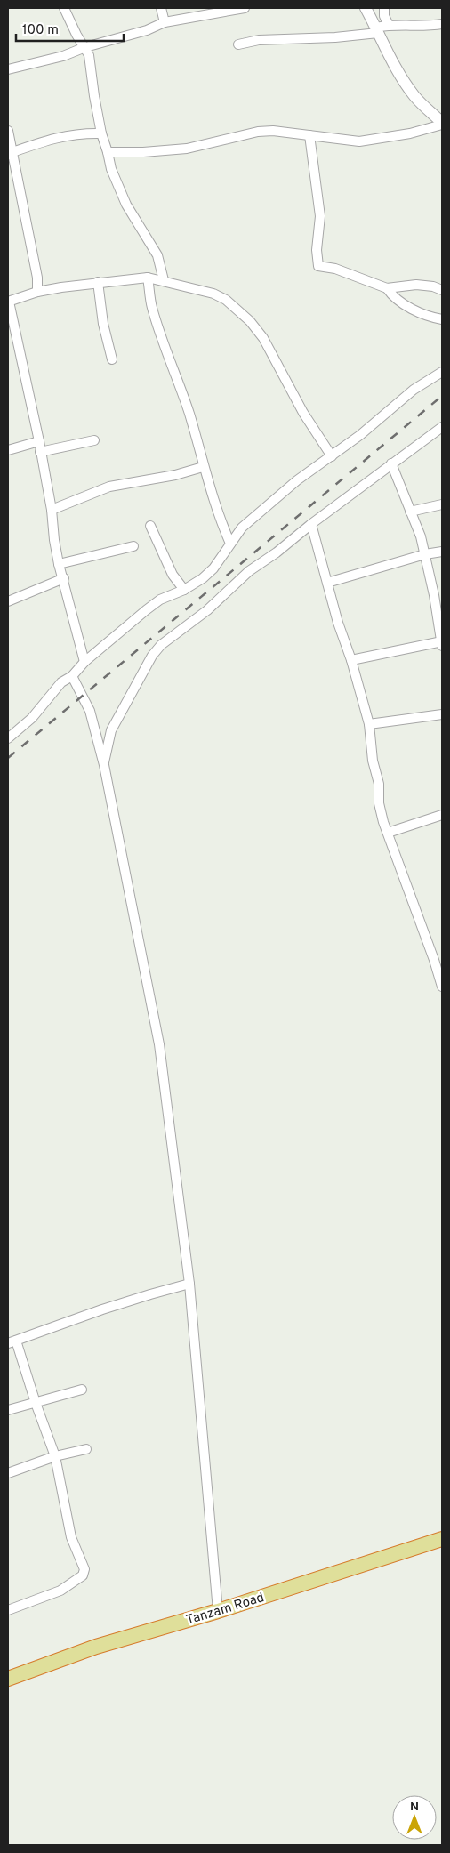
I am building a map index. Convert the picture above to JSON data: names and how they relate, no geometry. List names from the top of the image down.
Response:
{
  "streets": {
    "highway": ["Tanzam Road"]
  },
  "scale_bar": "100 m",
  "north": "top"
}
